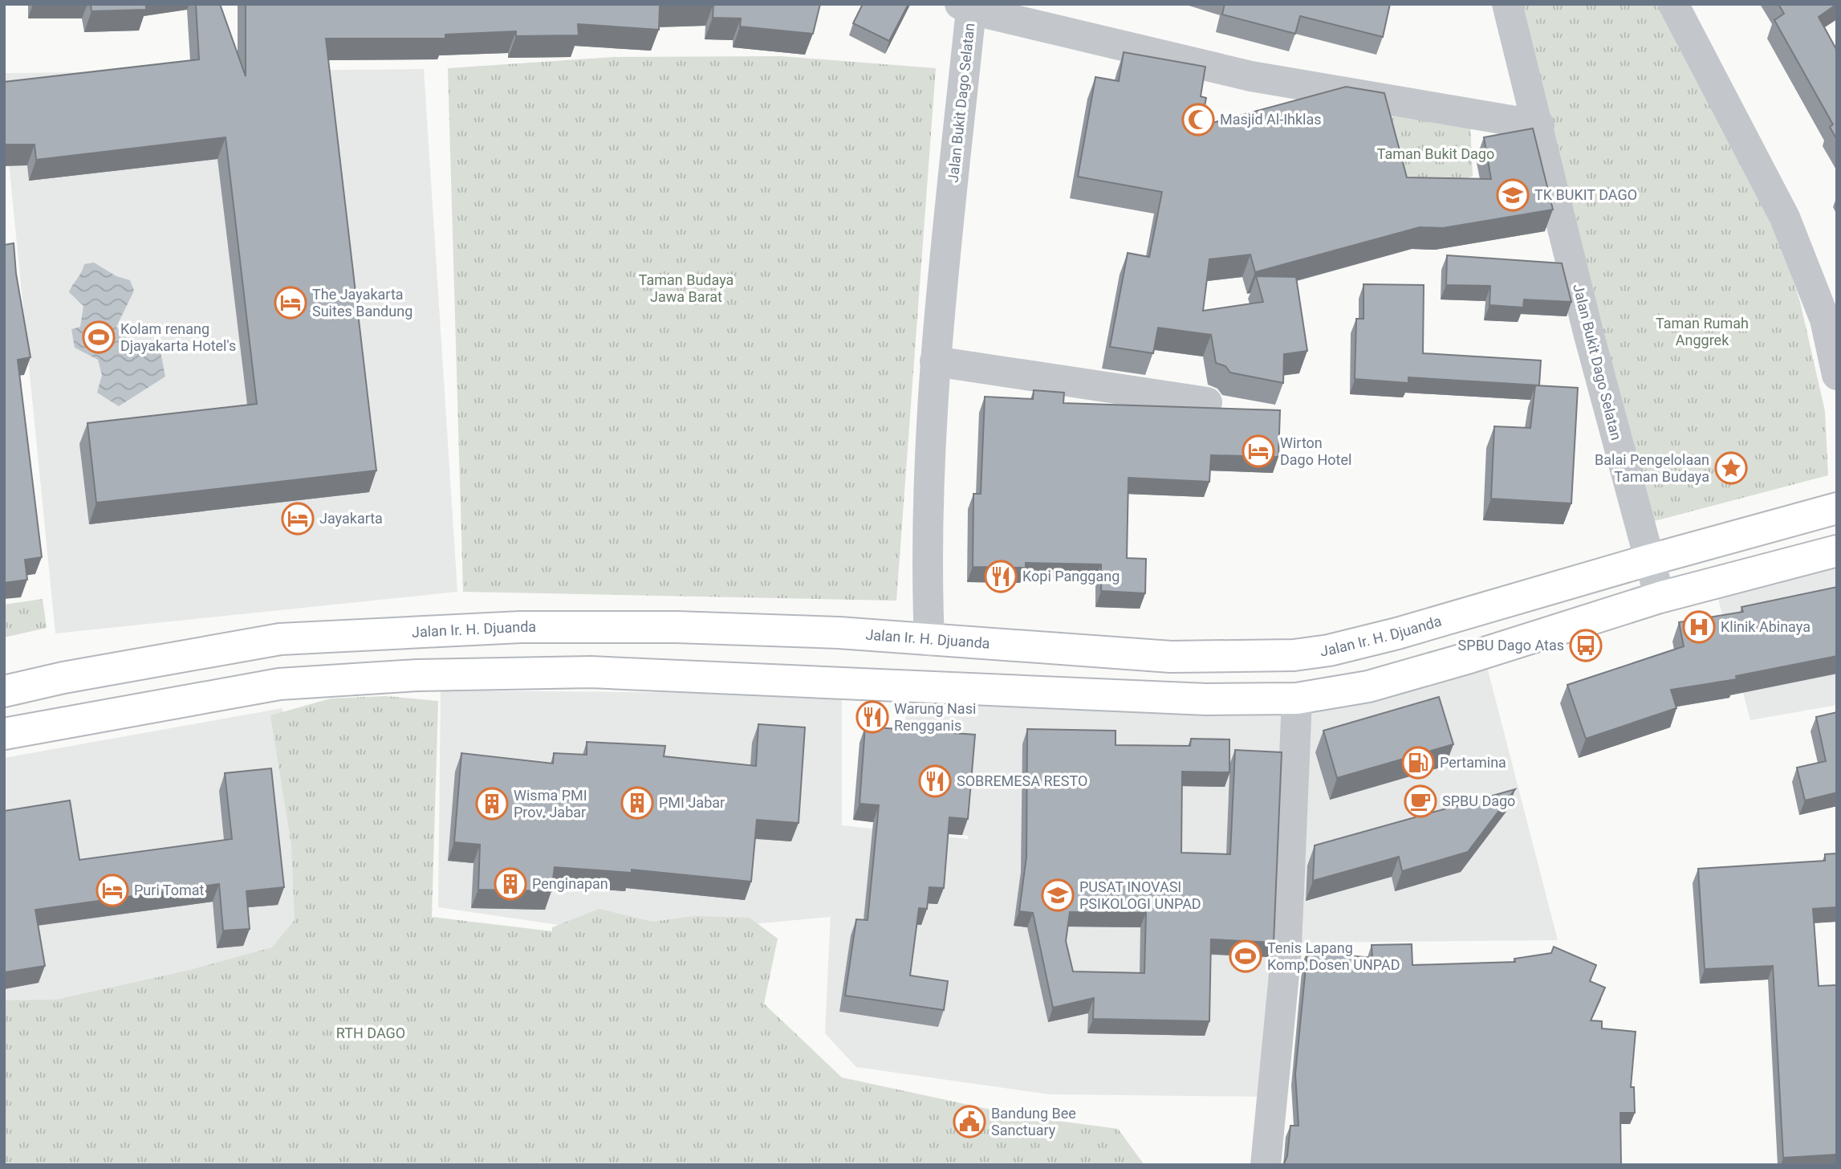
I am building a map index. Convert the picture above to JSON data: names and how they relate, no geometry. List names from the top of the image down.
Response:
{
  "streets": {
    "main road": ["Jalan Ir. H. Djuanda"],
    "street": ["Jalan Bukit Dago Selatan"]
  },
  "crossings": [
    ["Jalan Bukit Dago Selatan", "Jalan Ir. H. Djuanda"]
  ],
  "parks": [
    "Taman Bukit Dago",
    "Taman Budaya Jawa Barat",
    "Taman Rumah Anggrek",
    "RTH DAGO"
  ],
  "places": {
    "mosque": ["Masjid Al-Ihklas"],
    "school or university": ["TK BUKIT DAGO", "PUSAT INOVASI PSIKOLOGI UNPAD"],
    "hotel": [
      "The Jayakarta Suites Bandung",
      "Wirton Dago Hotel",
      "Jayakarta",
      "Puri Tomat"
    ],
    "sports": ["Kolam renang Djayakarta Hotel's", "Tenis Lapang Komp.Dosen UNPAD"],
    "place": ["Balai Pengelolaan Taman Budaya"],
    "restaurant": ["Kopi Panggang", "Warung Nasi Rengganis", "SOBREMESA RESTO"],
    "hospital": ["Klinik Abinaya"],
    "bus stop": ["SPBU Dago Atas"],
    "fuel station": ["Pertamina"],
    "cafe": ["SPBU Dago"],
    "building": ["PMI Jabar", "Wisma PMI Prov. Jabar", "Penginapan"],
    "public building": ["Bandung Bee Sanctuary"]
  }
}
